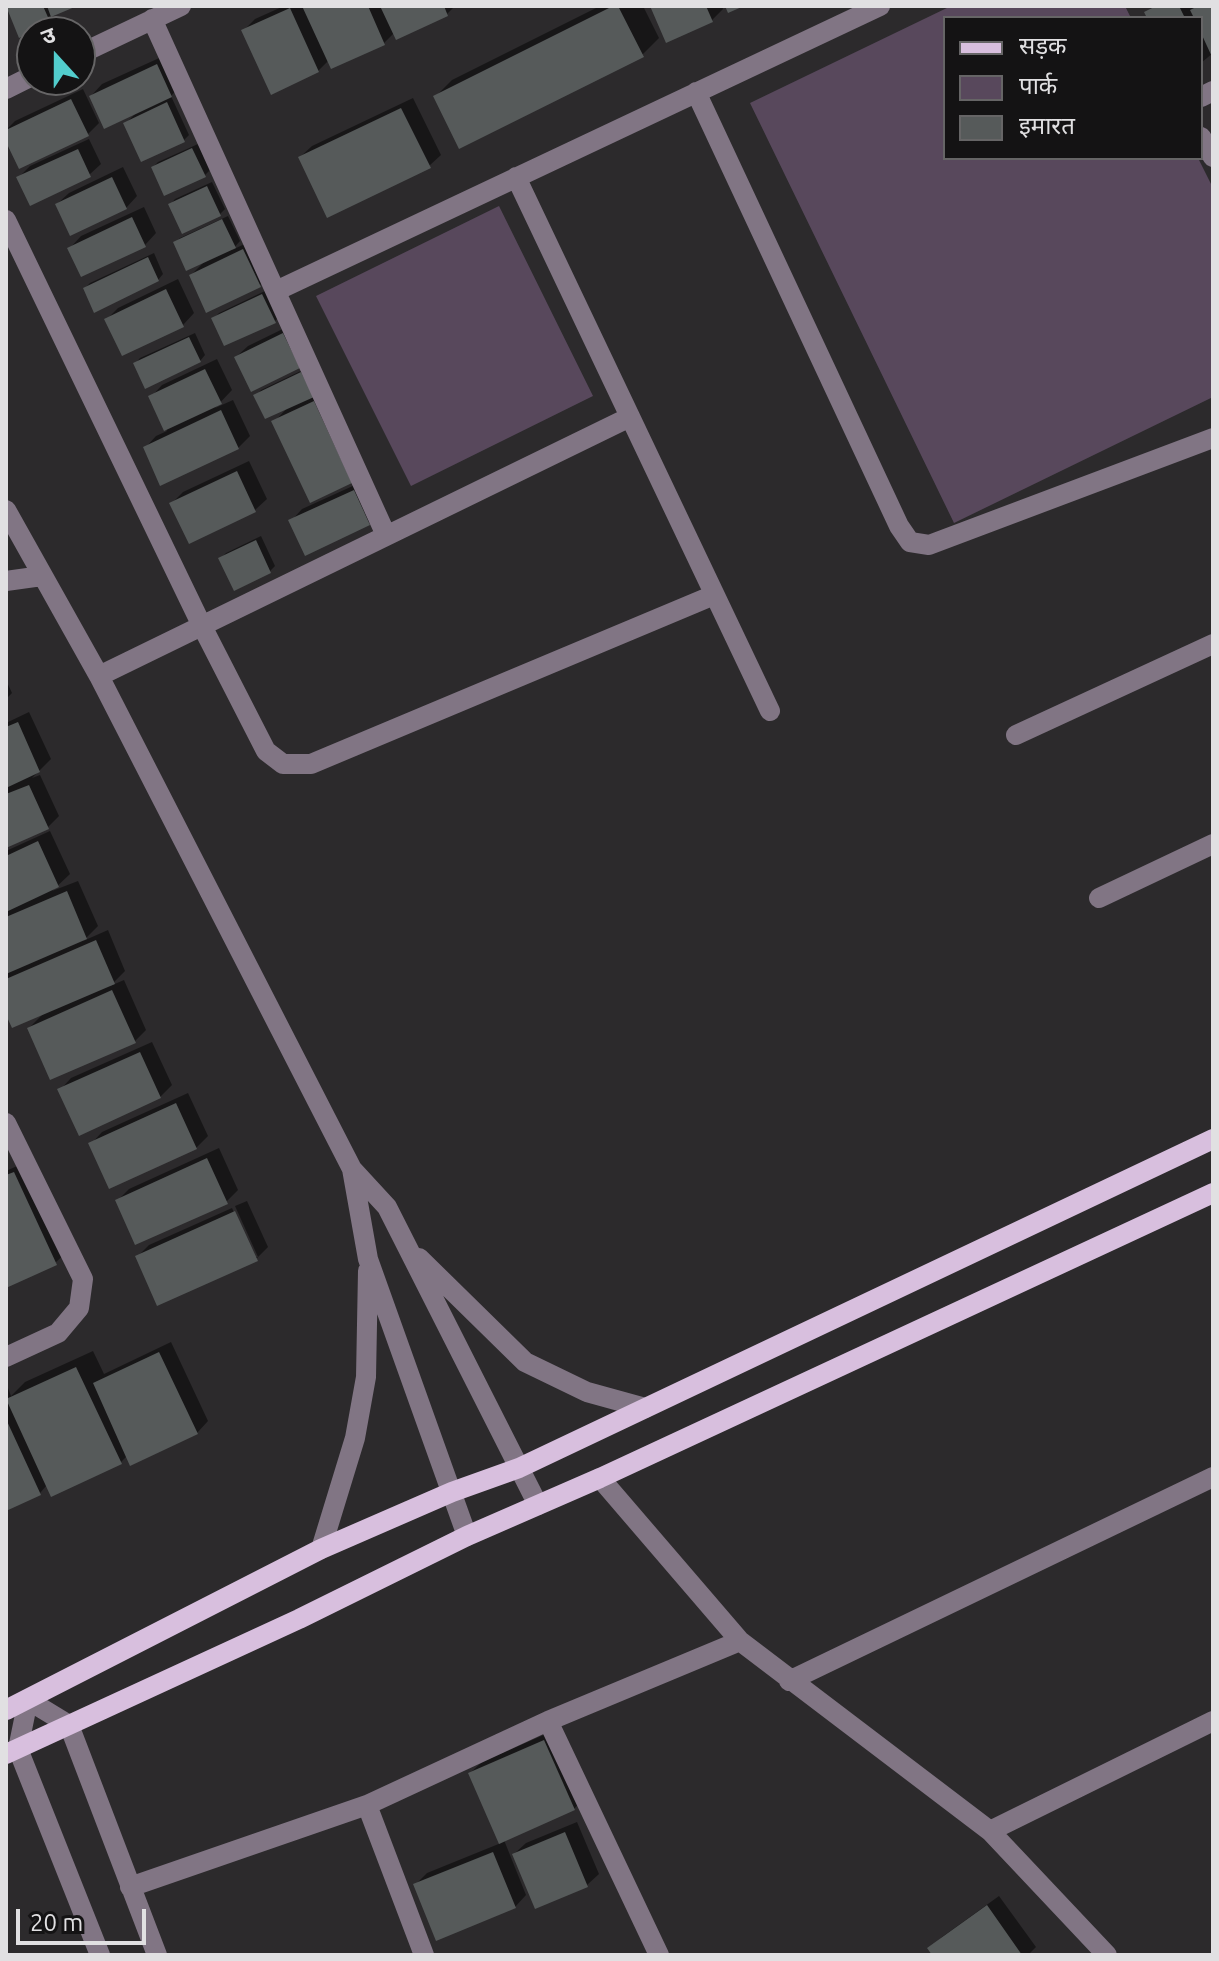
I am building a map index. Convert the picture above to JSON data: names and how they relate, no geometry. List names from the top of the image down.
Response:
{
  "legend": ["सड़क", "पार्क", "इमारत"],
  "scale_bar": "20 m",
  "north": "top"
}
